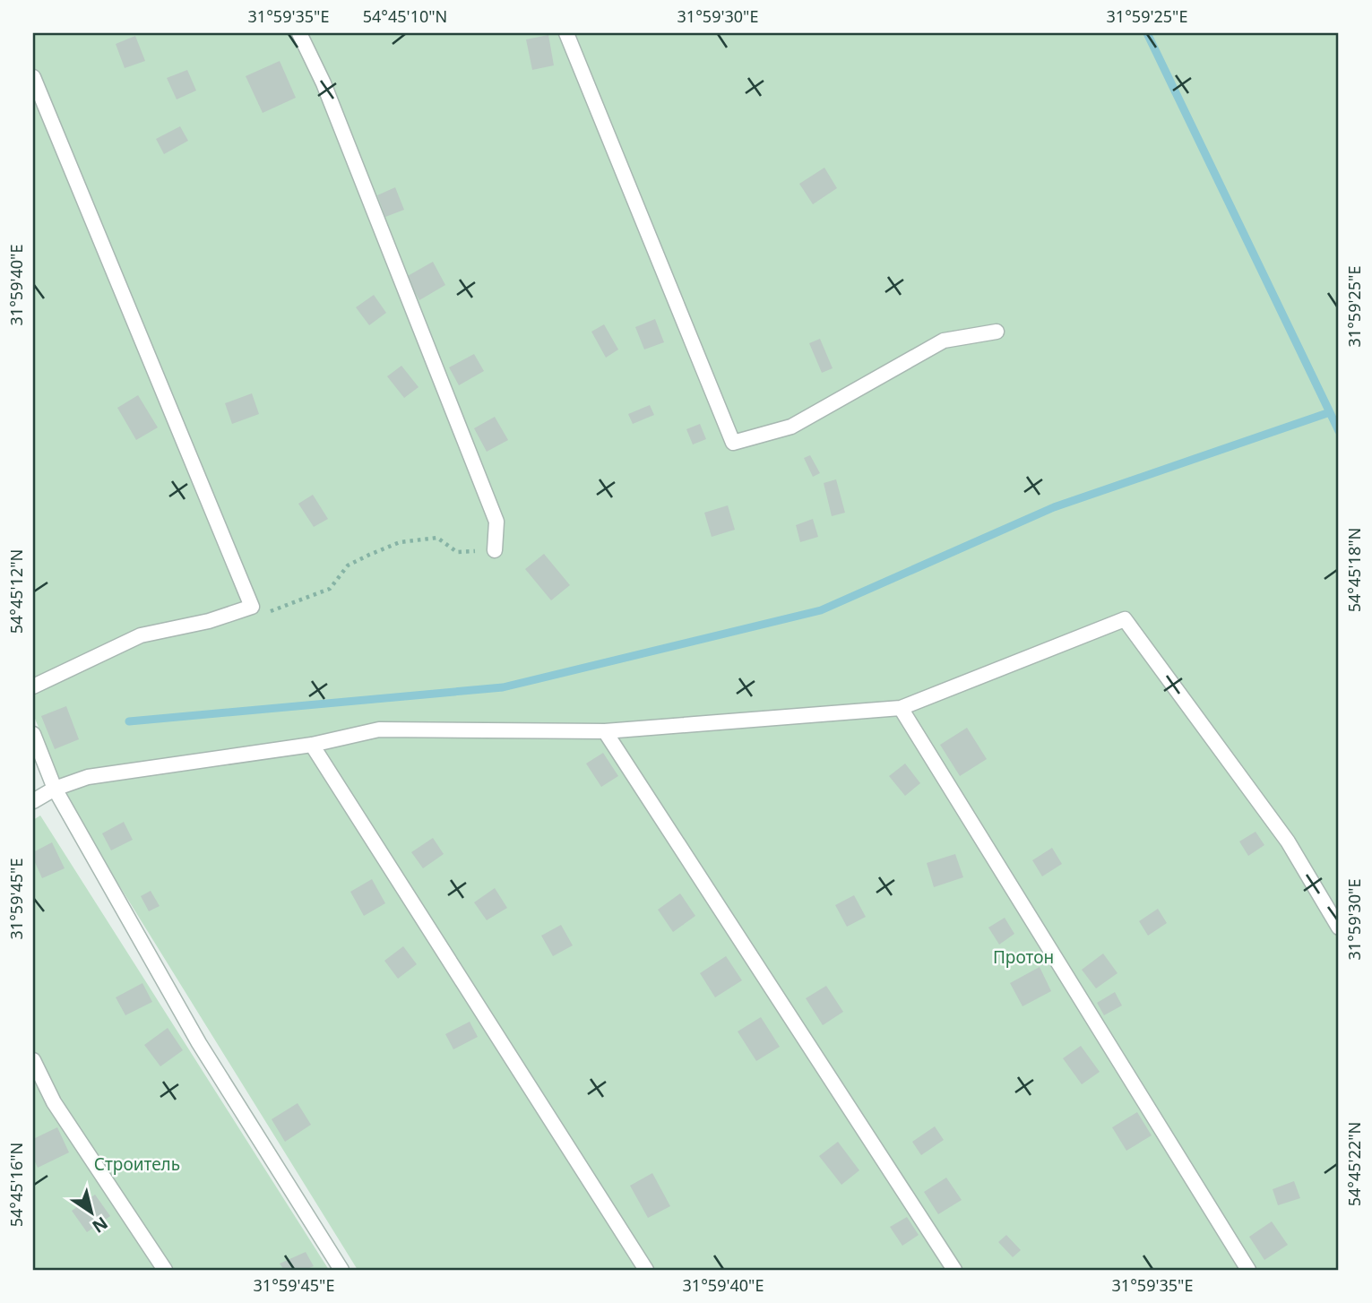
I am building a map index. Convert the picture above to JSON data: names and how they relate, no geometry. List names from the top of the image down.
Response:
{
  "parks": ["Протон", "Строитель"],
  "north": "bottom right",
  "coordinates": [
    "31°59'35\"E",
    "54°45'10\"N",
    "31°59'30\"E",
    "31°59'25\"E",
    "31°59'40\"E",
    "54°45'18\"N",
    "54°45'12\"N",
    "31°59'45\"E",
    "54°45'22\"N",
    "54°45'16\"N"
  ]
}
